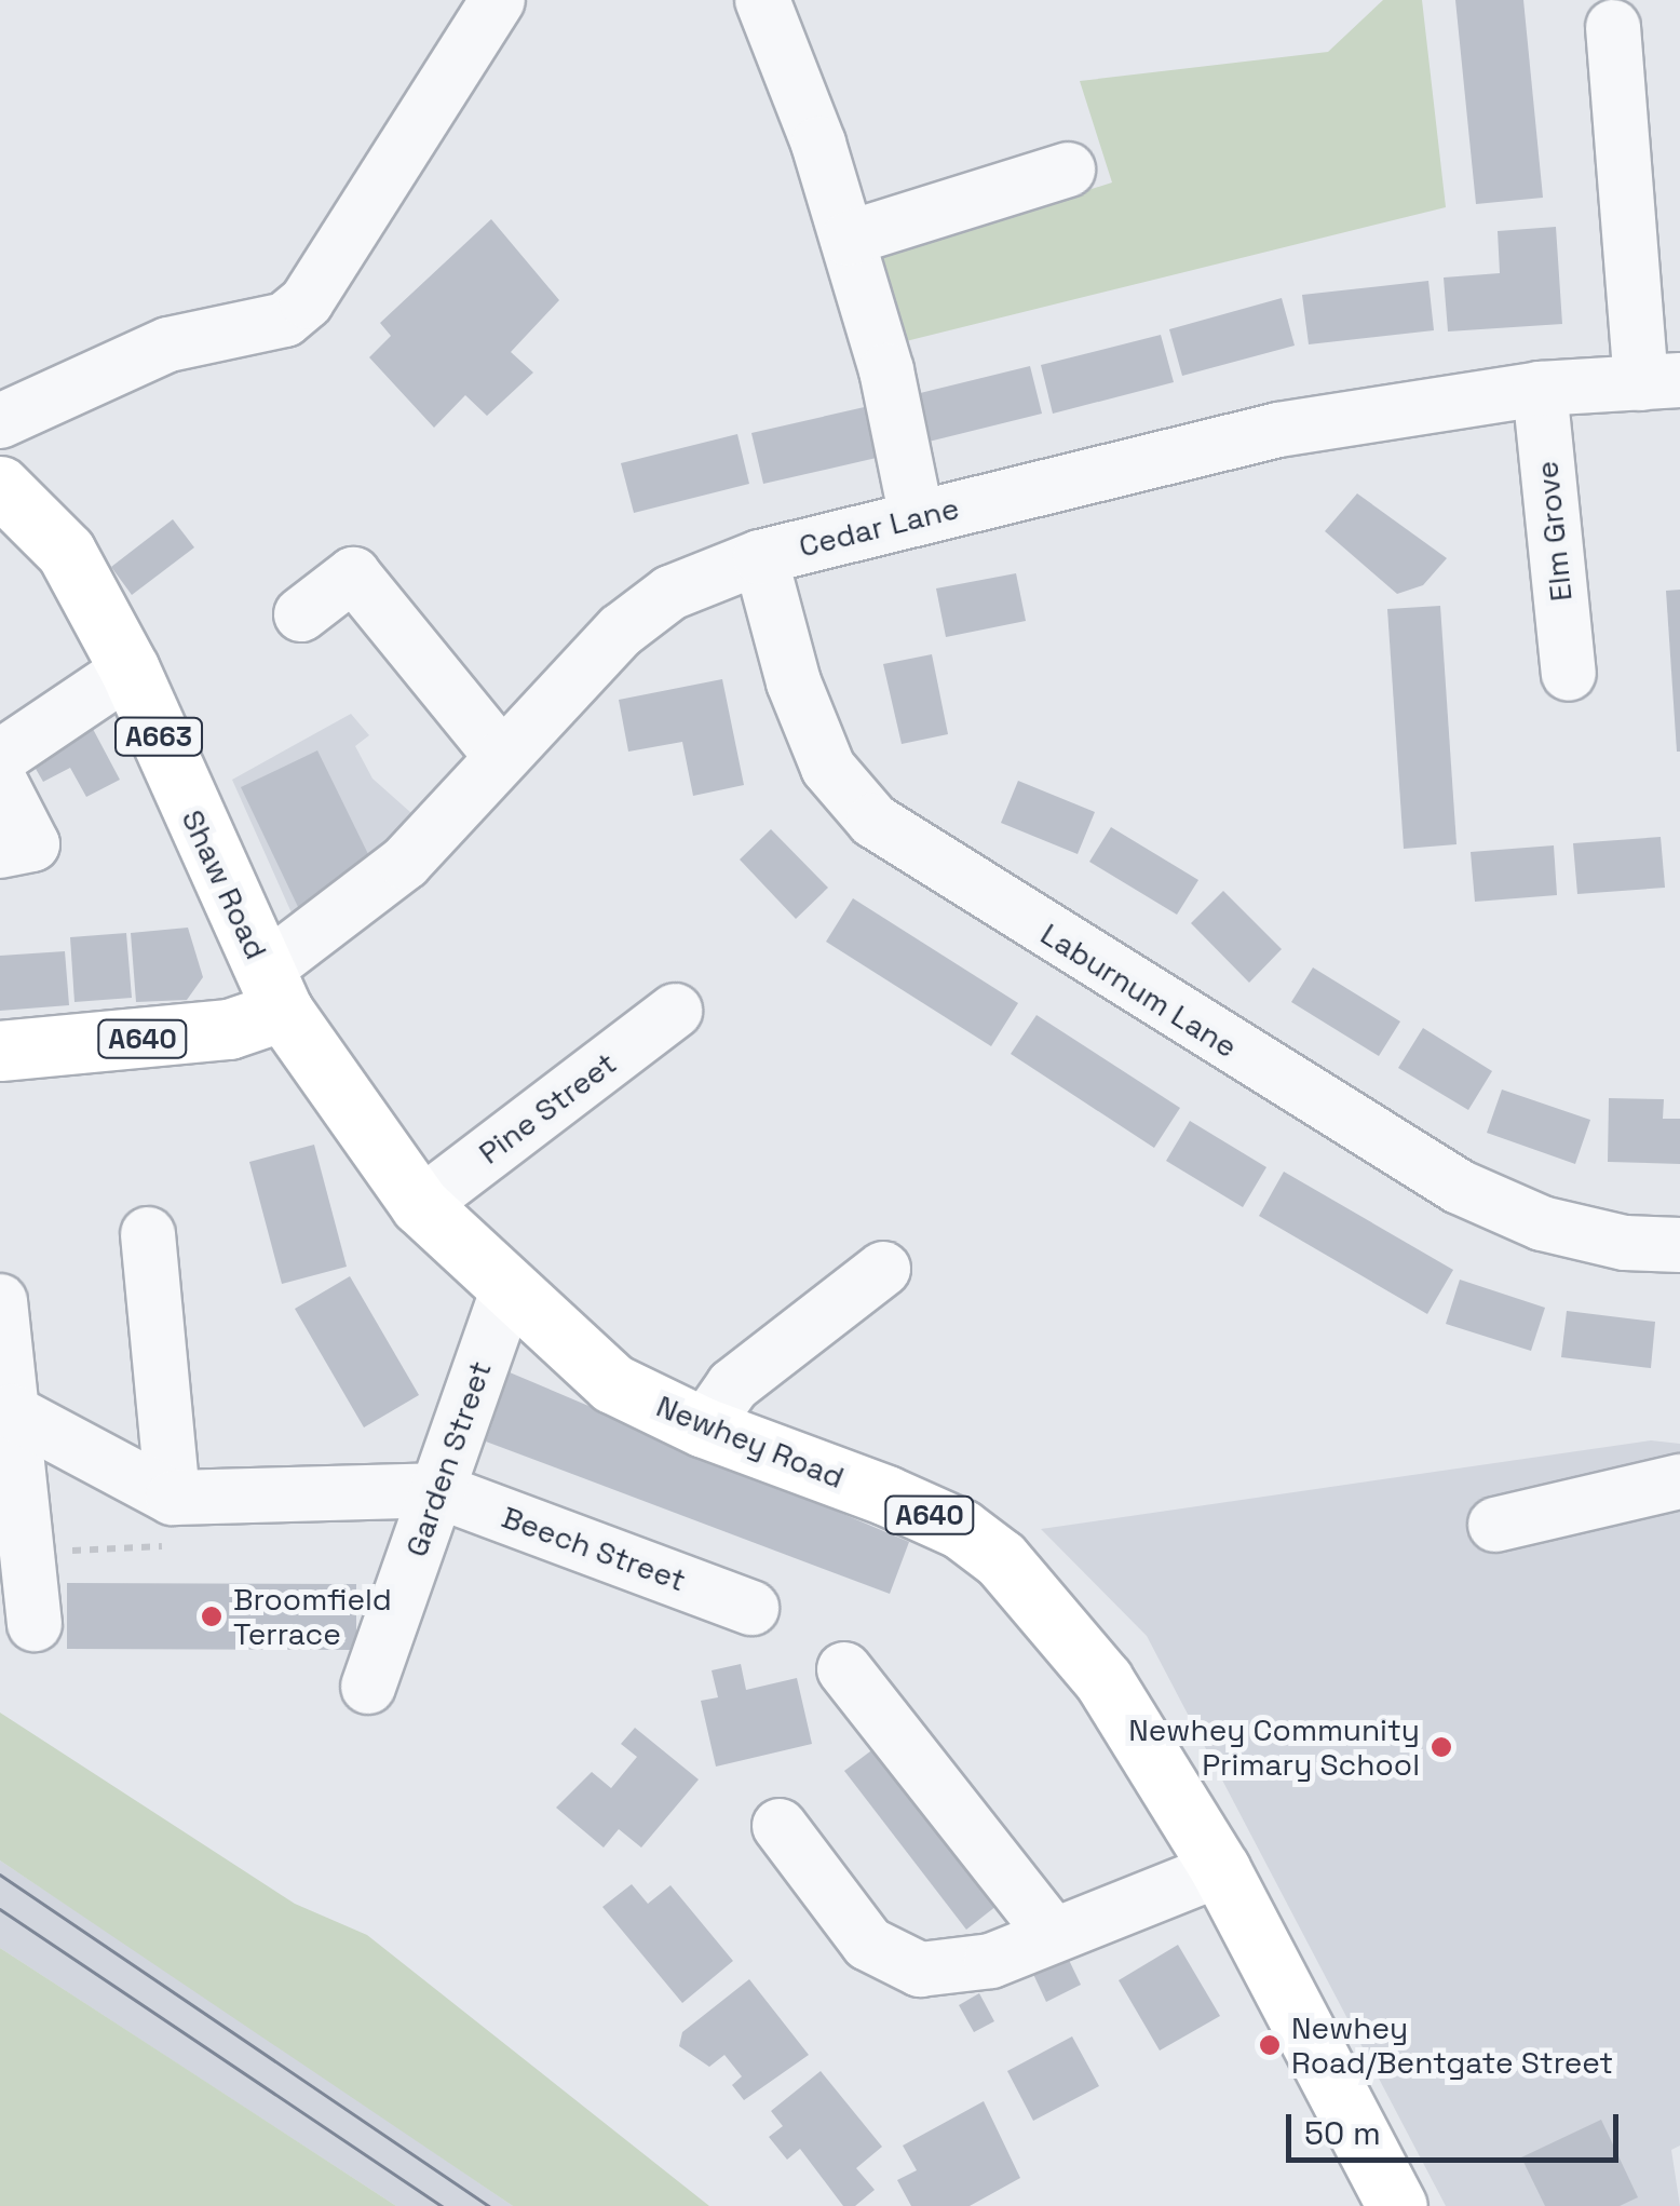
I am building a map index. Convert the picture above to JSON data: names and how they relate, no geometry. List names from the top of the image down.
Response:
{
  "streets": {
    "main road": [
      "A663",
      "Shaw Road",
      "A640",
      "Newhey Road"
    ],
    "street": [
      "Cedar Lane",
      "Elm Grove",
      "Laburnum Lane",
      "Pine Street",
      "Garden Street",
      "Beech Street"
    ]
  },
  "crossings": [
    ["Cedar Lane", "Elm Grove"],
    ["Cedar Lane", "Shaw Road"],
    ["Cedar Lane", "Laburnum Lane"],
    ["Cedar Lane", "A640"],
    ["Cedar Lane", "Newhey Road"],
    ["Shaw Road", "A640"],
    ["Shaw Road", "Newhey Road"],
    ["A640", "Newhey Road"],
    ["Pine Street", "Newhey Road"],
    ["Newhey Road", "Garden Street"],
    ["Garden Street", "Beech Street"]
  ],
  "places": ["Broomfield Terrace", "Newhey Community Primary School", "Newhey Road/Bentgate Street"],
  "scale_bar": "50 m"
}
